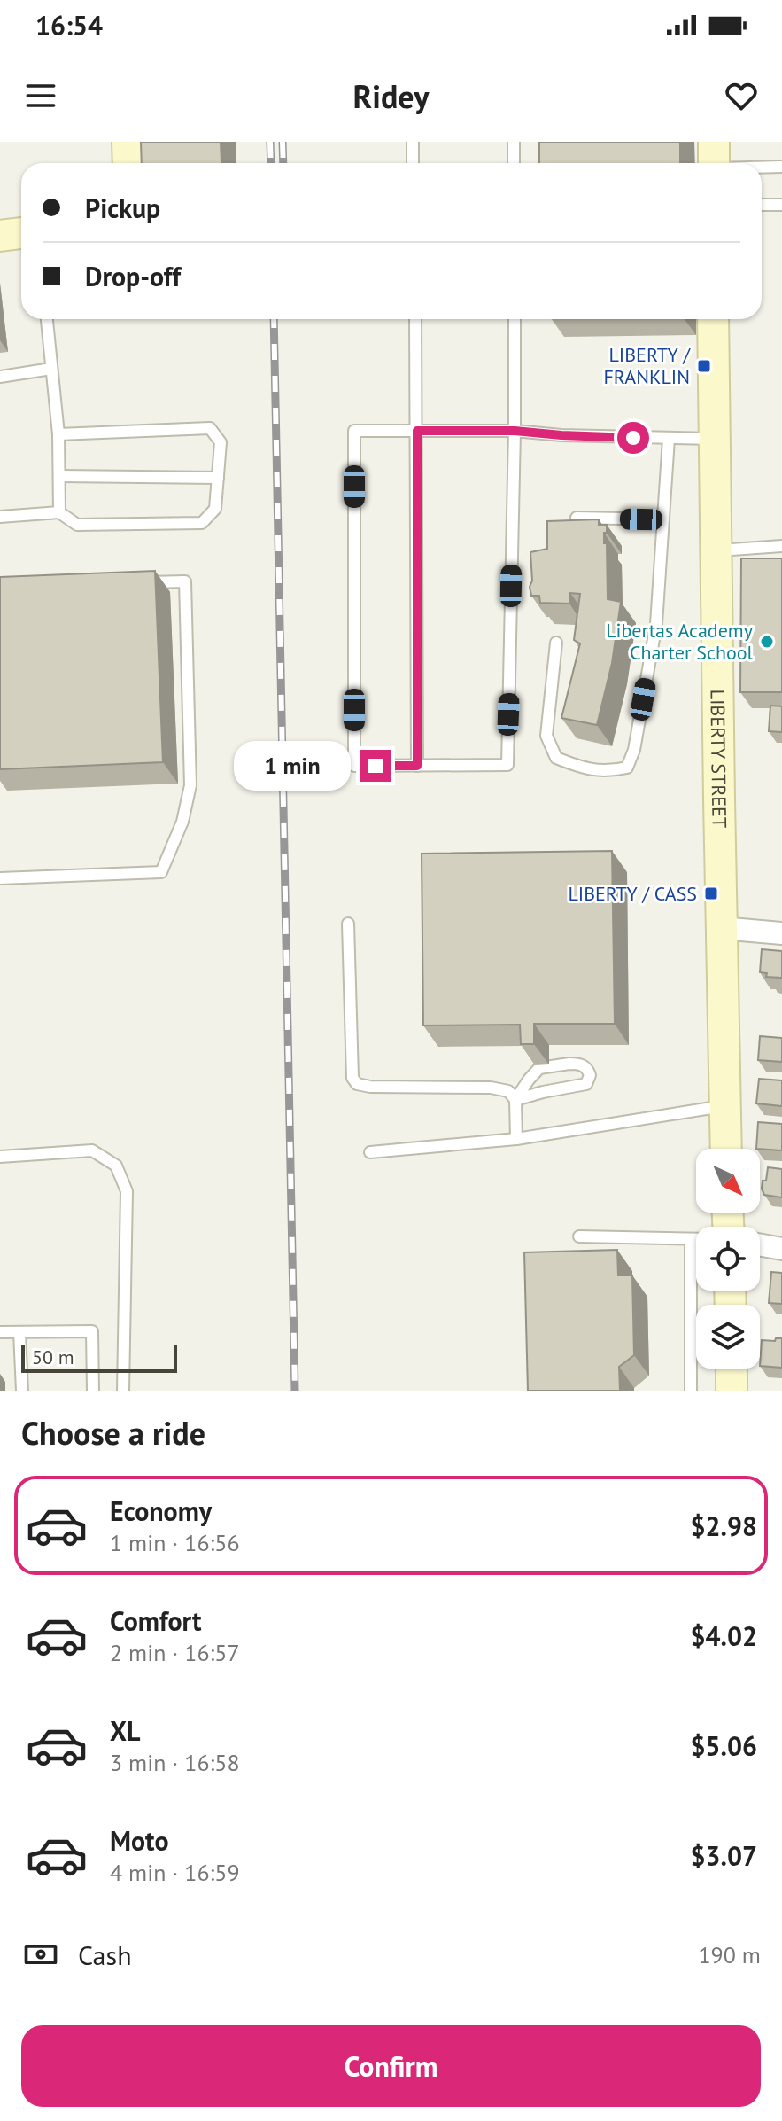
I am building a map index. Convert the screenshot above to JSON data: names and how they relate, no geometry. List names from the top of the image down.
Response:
{
  "streets": {
    "main road": ["LIBERTY STREET"]
  },
  "places": {
    "transit": ["LIBERTY / FRANKLIN", "LIBERTY / CASS"],
    "other": ["Libertas Academy Charter School"]
  },
  "scale_bar": "50 m",
  "north": "bottom right",
  "page": {
    "status": "16:54",
    "header": "Ridey",
    "banner": ["Pickup", "Drop-off"],
    "bubble": "1 min",
    "scale": "50 m",
    "heading": "Choose a ride",
    "list": [
      {
        "name": "Economy",
        "note": "1 min · 16:56",
        "value": "$2.98"
      },
      {
        "name": "Comfort",
        "note": "2 min · 16:57",
        "value": "$4.02"
      },
      {
        "name": "XL",
        "note": "3 min · 16:58",
        "value": "$5.06"
      },
      {
        "name": "Moto",
        "note": "4 min · 16:59",
        "value": "$3.07"
      }
    ],
    "pay": ["Cash", "190 m"],
    "buttons": "Confirm"
  }
}
